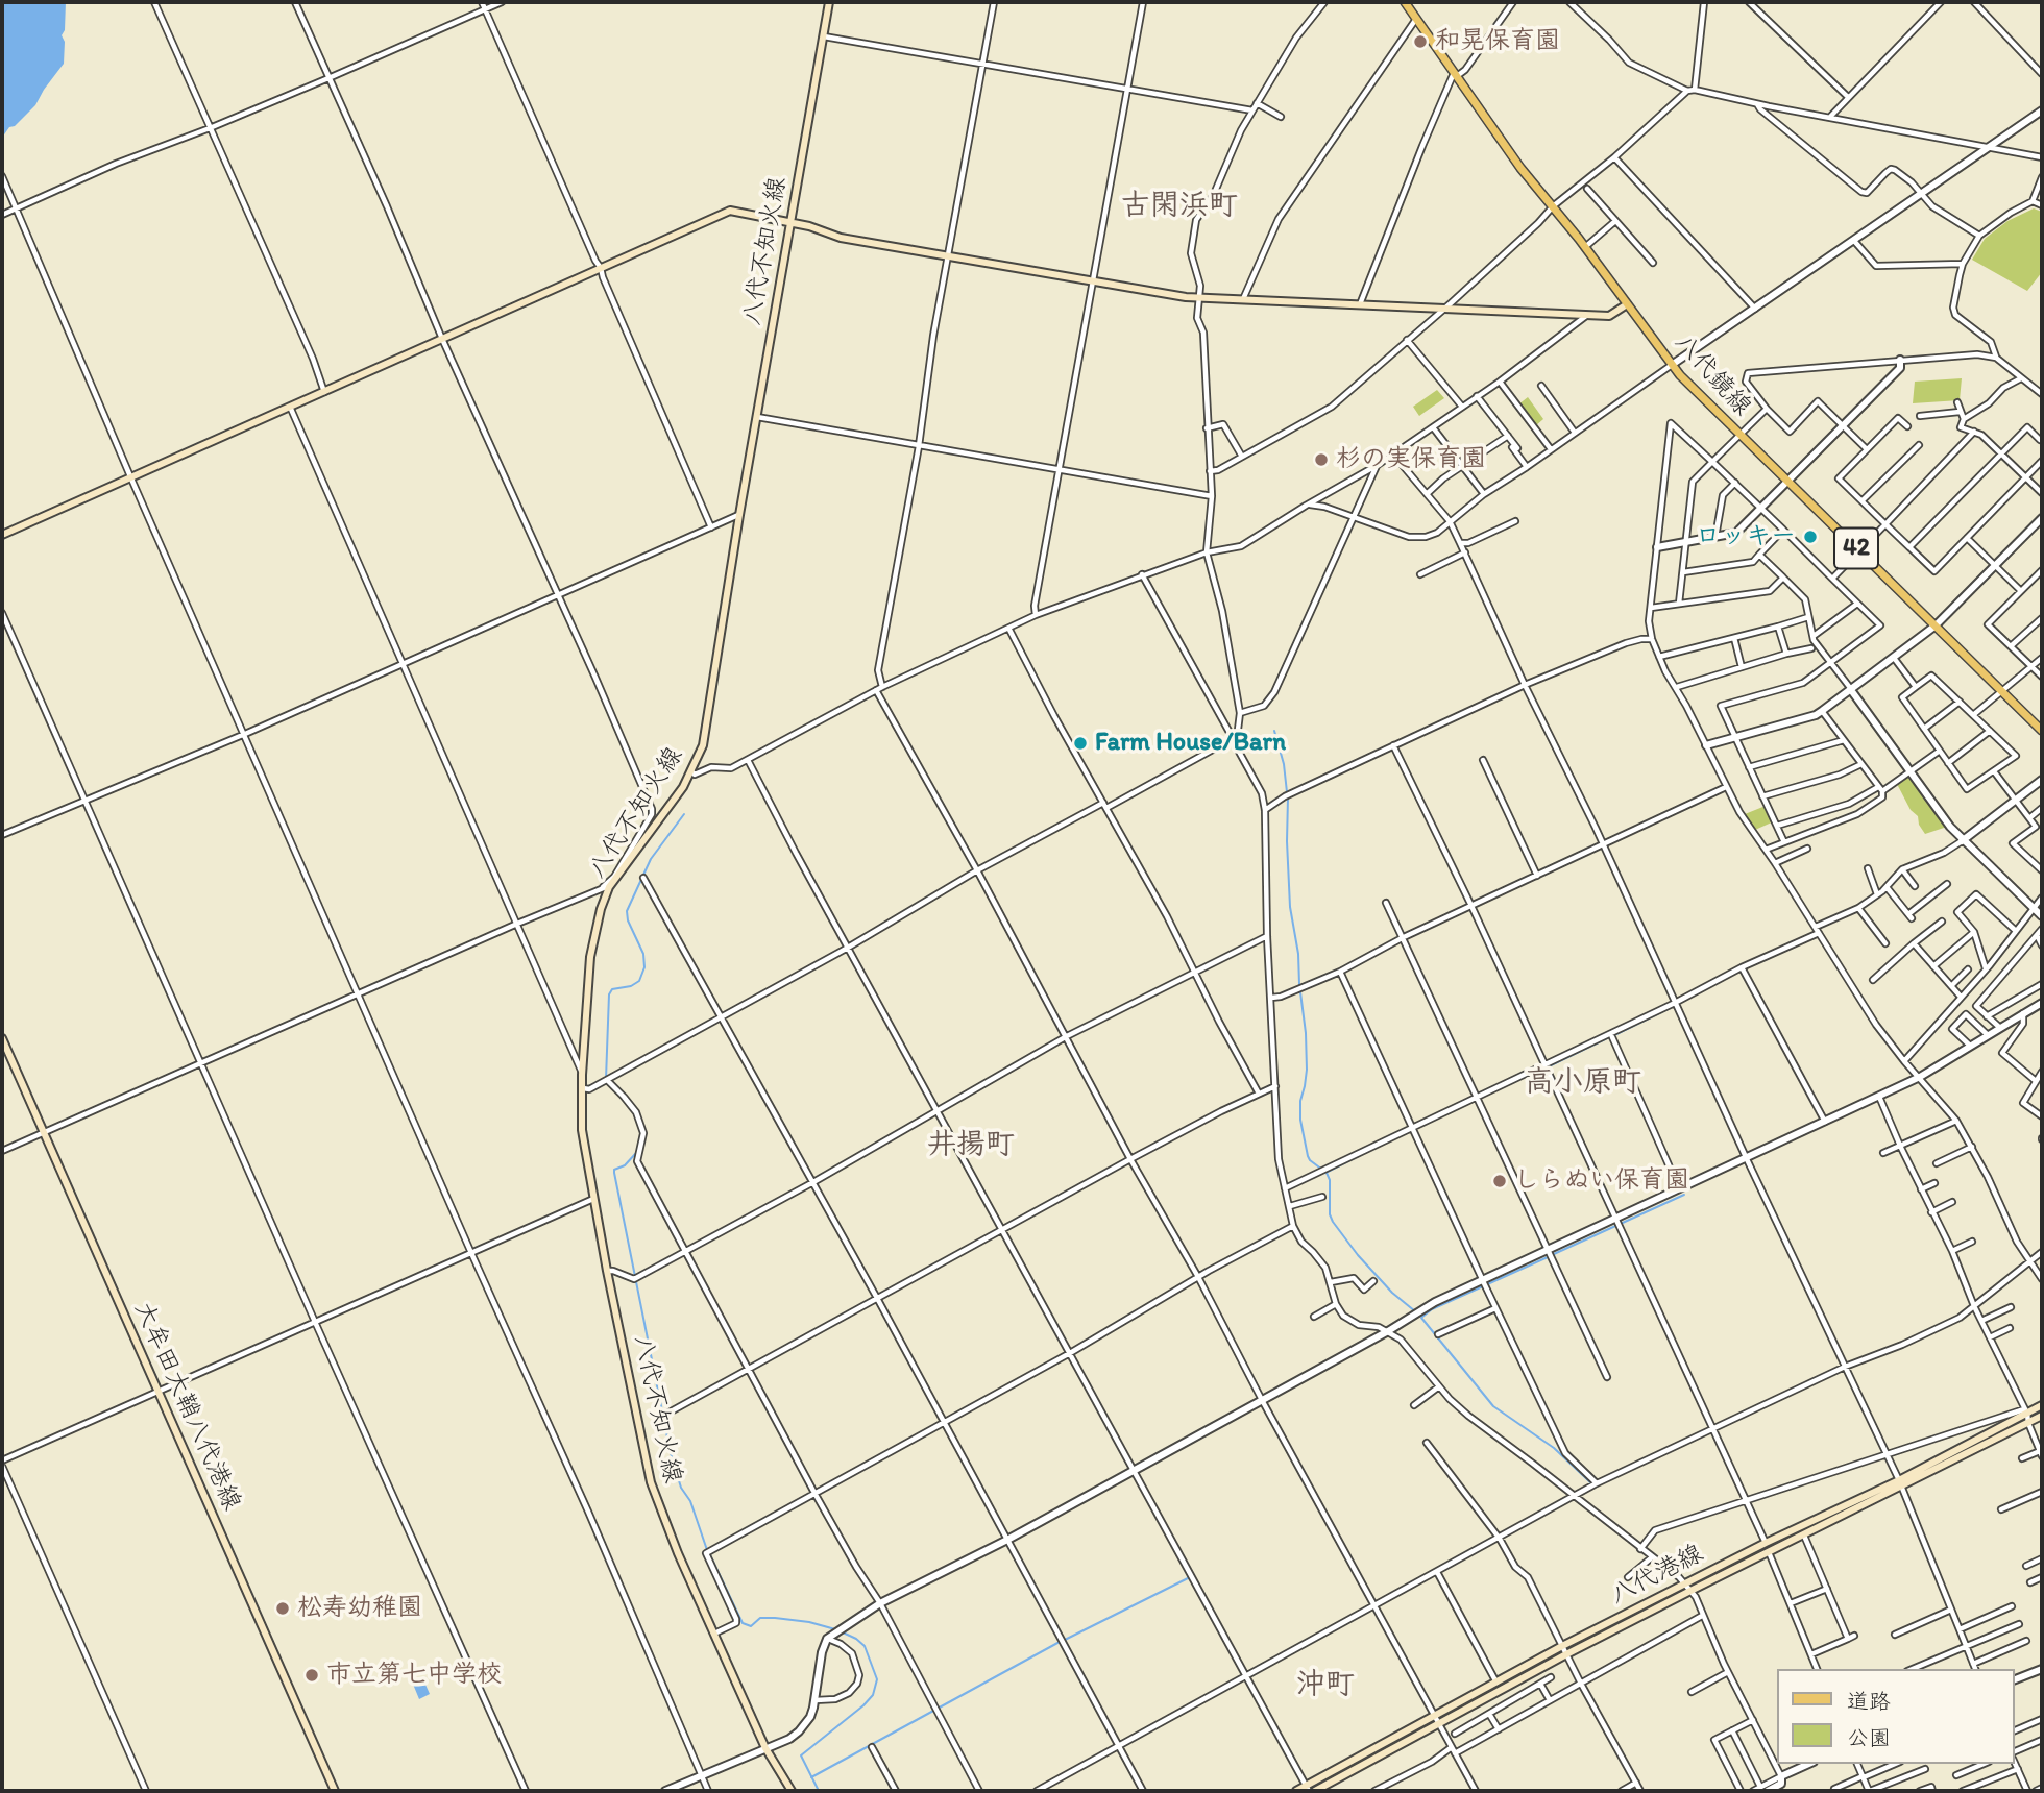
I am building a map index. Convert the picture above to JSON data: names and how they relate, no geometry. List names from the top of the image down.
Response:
{
  "streets": {
    "main road": [
      "八代不知火線",
      "八代鏡線",
      "42",
      "大牟田大鞘八代港線",
      "八代港線"
    ]
  },
  "districts": [
    "古閑浜町",
    "高小原町",
    "井揚町",
    "沖町"
  ],
  "places": [
    "和晃保育園",
    "杉の実保育園",
    "ロッキー",
    "Farm House/Barn",
    "しらぬい保育園",
    "松寿幼稚園",
    "市立第七中学校"
  ],
  "legend": ["道路", "公園"]
}
